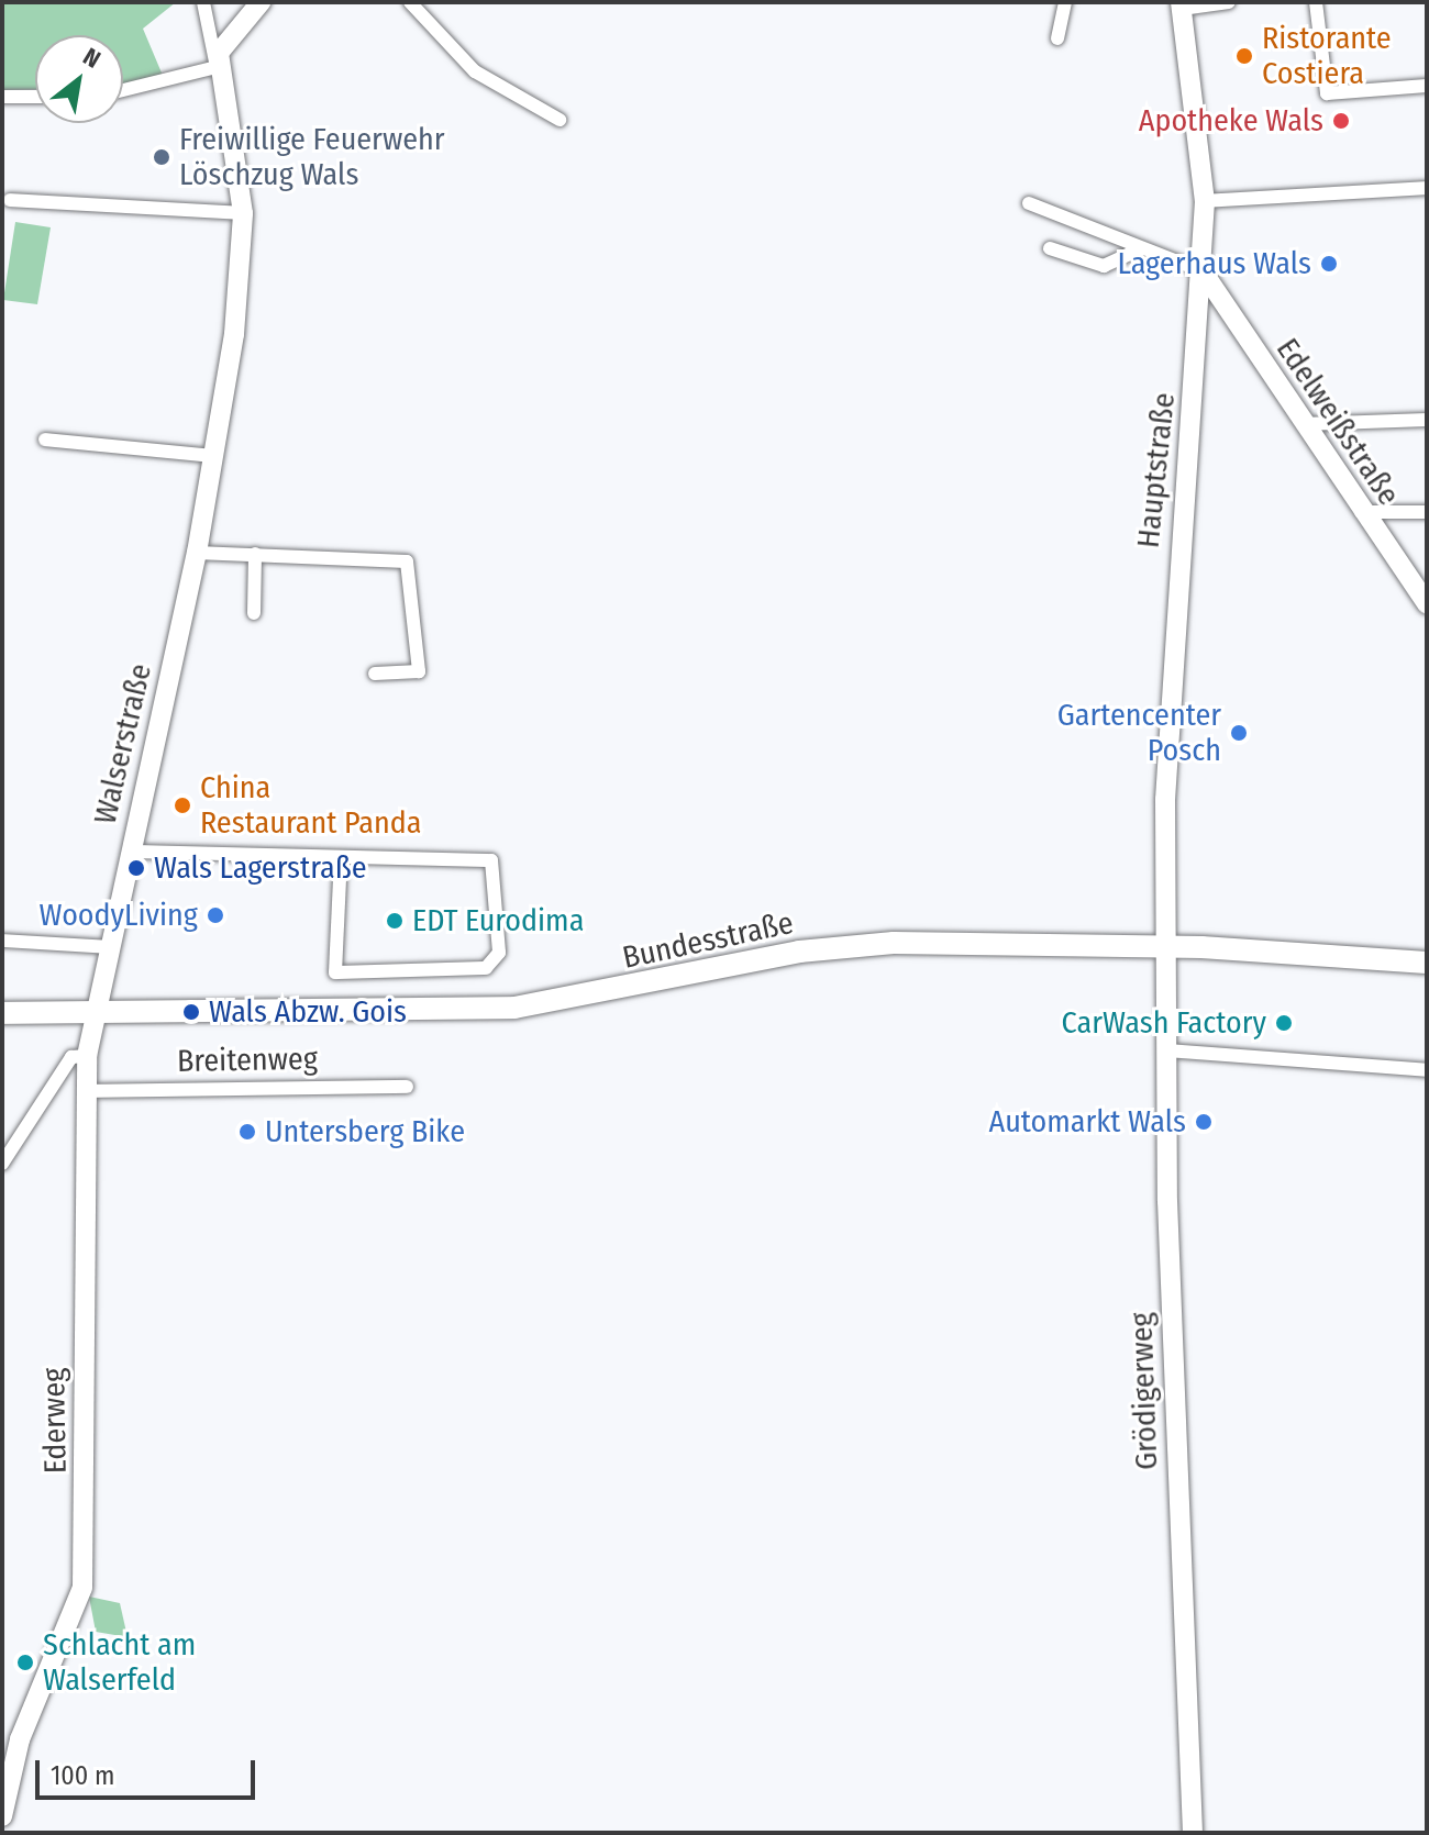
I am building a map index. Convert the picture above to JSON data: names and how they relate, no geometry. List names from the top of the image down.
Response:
{
  "streets": {
    "main road": ["Bundesstraße"],
    "street": [
      "Edelweißstraße",
      "Hauptstraße",
      "Walserstraße",
      "Breitenweg",
      "Grödigerweg",
      "Ederweg"
    ]
  },
  "crossings": [
    ["Edelweißstraße", "Hauptstraße"],
    ["Hauptstraße", "Bundesstraße"],
    ["Hauptstraße", "Grödigerweg"],
    ["Walserstraße", "Bundesstraße"],
    ["Walserstraße", "Ederweg"],
    ["Bundesstraße", "Grödigerweg"],
    ["Bundesstraße", "Ederweg"],
    ["Breitenweg", "Ederweg"]
  ],
  "places": [
    "Ristorante Costiera",
    "Apotheke Wals",
    "Freiwillige Feuerwehr Löschzug Wals",
    "Lagerhaus Wals",
    "Gartencenter Posch",
    "China Restaurant Panda",
    "Wals Lagerstraße",
    "WoodyLiving",
    "EDT Eurodima",
    "Wals Abzw. Gois",
    "CarWash Factory",
    "Automarkt Wals",
    "Untersberg Bike",
    "Schlacht am Walserfeld"
  ],
  "scale_bar": "100 m",
  "north": "top right"
}
